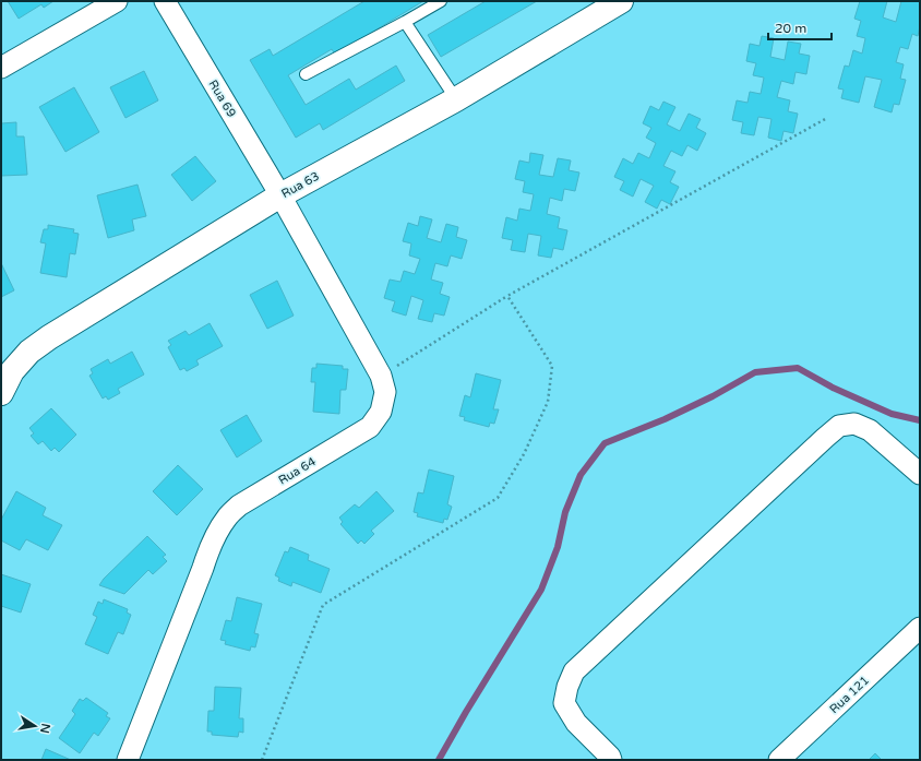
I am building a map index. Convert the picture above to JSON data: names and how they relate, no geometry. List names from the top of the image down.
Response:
{
  "streets": {
    "street": [
      "Rua 69",
      "Rua 63",
      "Rua 64",
      "Rua 121"
    ]
  },
  "crossings": [
    ["Rua 69", "Rua 63"],
    ["Rua 69", "Rua 64"],
    ["Rua 63", "Rua 64"]
  ],
  "scale_bar": "20 m",
  "north": "right"
}
